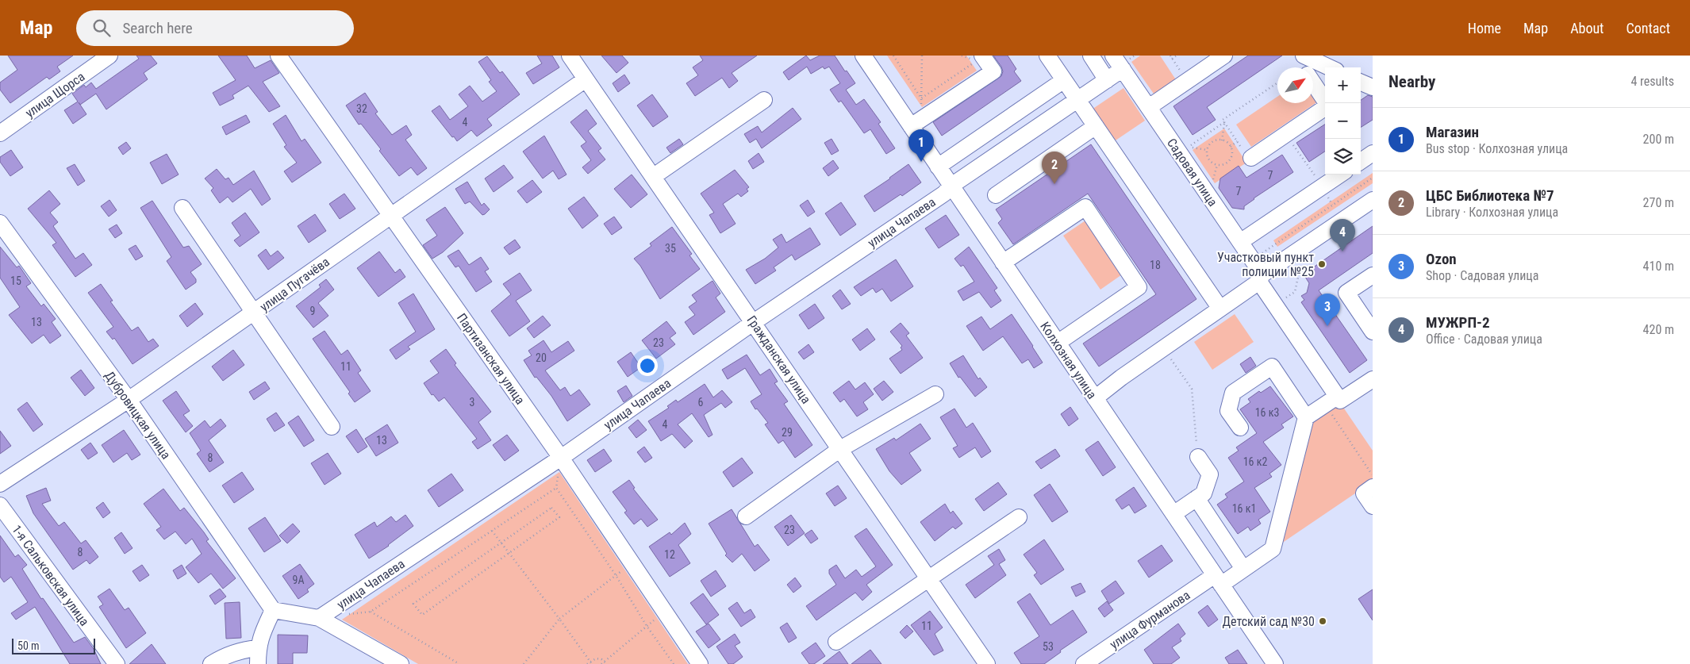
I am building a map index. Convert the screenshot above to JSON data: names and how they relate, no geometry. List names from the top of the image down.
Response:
{
  "streets": {
    "street": [
      "улица Щорса",
      "Садовая улица",
      "улица Чапаева",
      "улица Пугачёва",
      "Партизанская улица",
      "Гражданская улица",
      "Колхозная улица",
      "Дубровицкая улица",
      "1-я Сальковская улица",
      "улица Фурманова"
    ]
  },
  "crossings": [
    ["Садовая улица", "улица Чапаева"],
    ["улица Чапаева", "Партизанская улица"],
    ["улица Чапаева", "Гражданская улица"],
    ["улица Чапаева", "Колхозная улица"],
    ["улица Пугачёва", "Партизанская улица"],
    ["улица Пугачёва", "Гражданская улица"],
    ["улица Пугачёва", "Дубровицкая улица"],
    ["Колхозная улица", "улица Фурманова"]
  ],
  "places": ["Участковый пункт полиции №25", "Детский сад №30"],
  "house_numbers": [
    "32",
    "4",
    "7",
    "7",
    "35",
    "18",
    "15",
    "9",
    "13",
    "23",
    "20",
    "11",
    "3",
    "6",
    "16 к3",
    "4",
    "29",
    "13",
    "8",
    "16 к2",
    "16 к1",
    "23",
    "8",
    "12",
    "9А",
    "11",
    "53"
  ],
  "scale_bar": "50 m",
  "north": "top right",
  "page": {
    "header": "Map",
    "search": "Search here",
    "nav": [
      "Home",
      "Map",
      "About",
      "Contact"
    ],
    "heading": ["Nearby", "4 results"],
    "map_buttons": ["+", "−"],
    "list": [
      {
        "mark": "1",
        "name": "Магазин",
        "note": "Bus stop · Колхозная улица",
        "value": "200 m"
      },
      {
        "mark": "2",
        "name": "ЦБС Библиотека №7",
        "note": "Library · Колхозная улица",
        "value": "270 m"
      },
      {
        "mark": "3",
        "name": "Ozon",
        "note": "Shop · Садовая улица",
        "value": "410 m"
      },
      {
        "mark": "4",
        "name": "МУЖРП-2",
        "note": "Office · Садовая улица",
        "value": "420 m"
      }
    ],
    "pins": [
      "1",
      "2",
      "4",
      "3"
    ],
    "scale": "50 m"
  }
}
